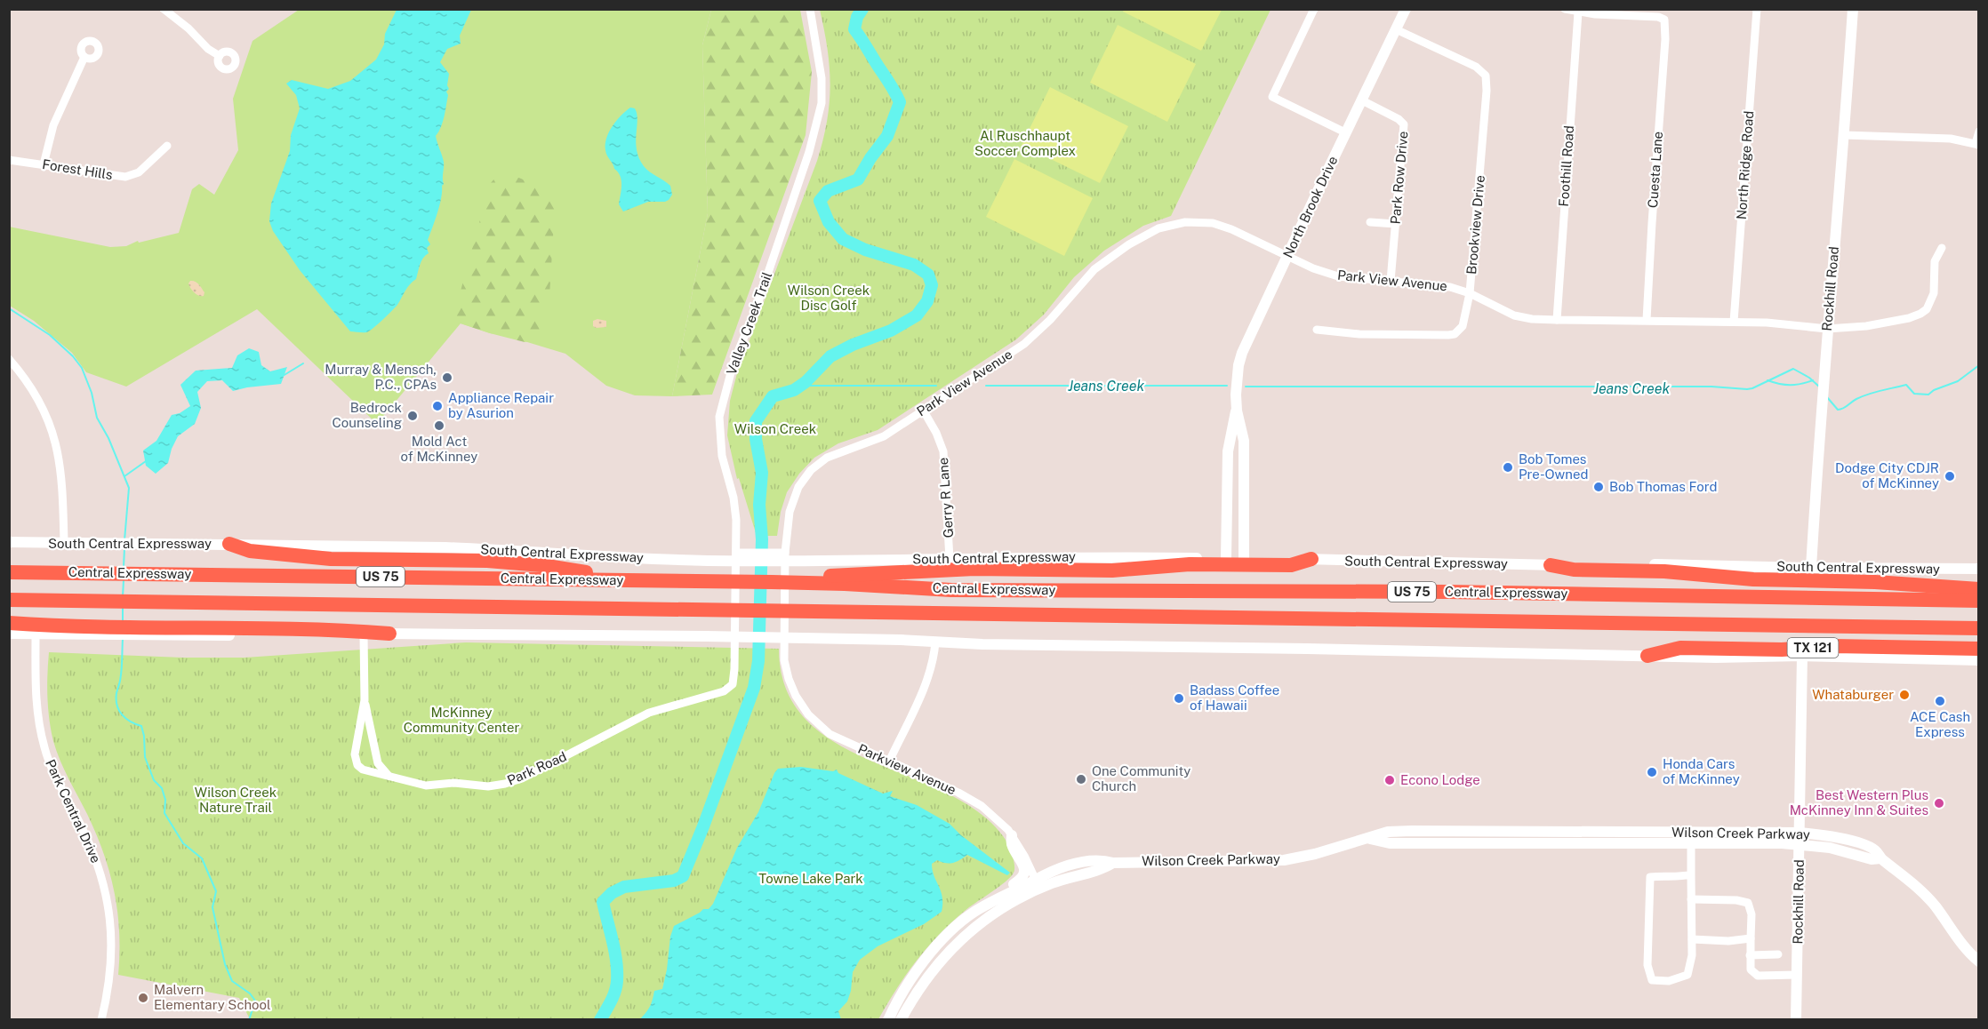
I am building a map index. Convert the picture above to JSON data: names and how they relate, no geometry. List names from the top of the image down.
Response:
{
  "streets": {
    "highway": ["Central Expressway", "US 75", "TX 121"],
    "main road": [
      "North Brook Drive",
      "Rockhill Road",
      "South Central Expressway",
      "Wilson Creek Parkway"
    ],
    "street": [
      "North Ridge Road",
      "Foothill Road",
      "Forest Hills",
      "Cuesta Lane",
      "Park Row Drive",
      "Brookview Drive",
      "Park View Avenue",
      "Valley Creek Trail",
      "Gerry R Lane",
      "Park Road",
      "Parkview Avenue",
      "Park Central Drive"
    ]
  },
  "crossings": [
    ["North Ridge Road", "Park View Avenue"],
    ["Foothill Road", "Cuesta Lane"],
    ["Foothill Road", "Park View Avenue"],
    ["Cuesta Lane", "Park View Avenue"],
    ["Park Row Drive", "North Brook Drive"],
    ["Park Row Drive", "Park View Avenue"],
    ["North Brook Drive", "Brookview Drive"],
    ["North Brook Drive", "Park View Avenue"],
    ["North Brook Drive", "South Central Expressway"],
    ["Brookview Drive", "Park View Avenue"],
    ["Park View Avenue", "Rockhill Road"],
    ["Park View Avenue", "Gerry R Lane"],
    ["Park View Avenue", "Parkview Avenue"],
    ["Rockhill Road", "South Central Expressway"],
    ["Rockhill Road", "Wilson Creek Parkway"],
    ["Valley Creek Trail", "Park Road"],
    ["Gerry R Lane", "South Central Expressway"],
    ["South Central Expressway", "Central Expressway"],
    ["TX 121", "Park Road"],
    ["Parkview Avenue", "Wilson Creek Parkway"]
  ],
  "water": ["Jeans Creek"],
  "parks": [
    "Al Ruschhaupt Soccer Complex",
    "Wilson Creek Disc Golf",
    "Wilson Creek",
    "McKinney Community Center",
    "Wilson Creek Nature Trail",
    "Towne Lake Park"
  ],
  "places": [
    "Murray & Mensch, P.C., CPAs",
    "Appliance Repair by Asurion",
    "Bedrock Counseling",
    "Mold Act of McKinney",
    "Bob Tomes Pre-Owned",
    "Dodge City CDJR of McKinney",
    "Bob Thomas Ford",
    "Whataburger",
    "Badass Coffee of Hawaii",
    "ACE Cash Express",
    "Honda Cars of McKinney",
    "One Community Church",
    "Econo Lodge",
    "Best Western Plus McKinney Inn & Suites",
    "Malvern Elementary School"
  ]
}
